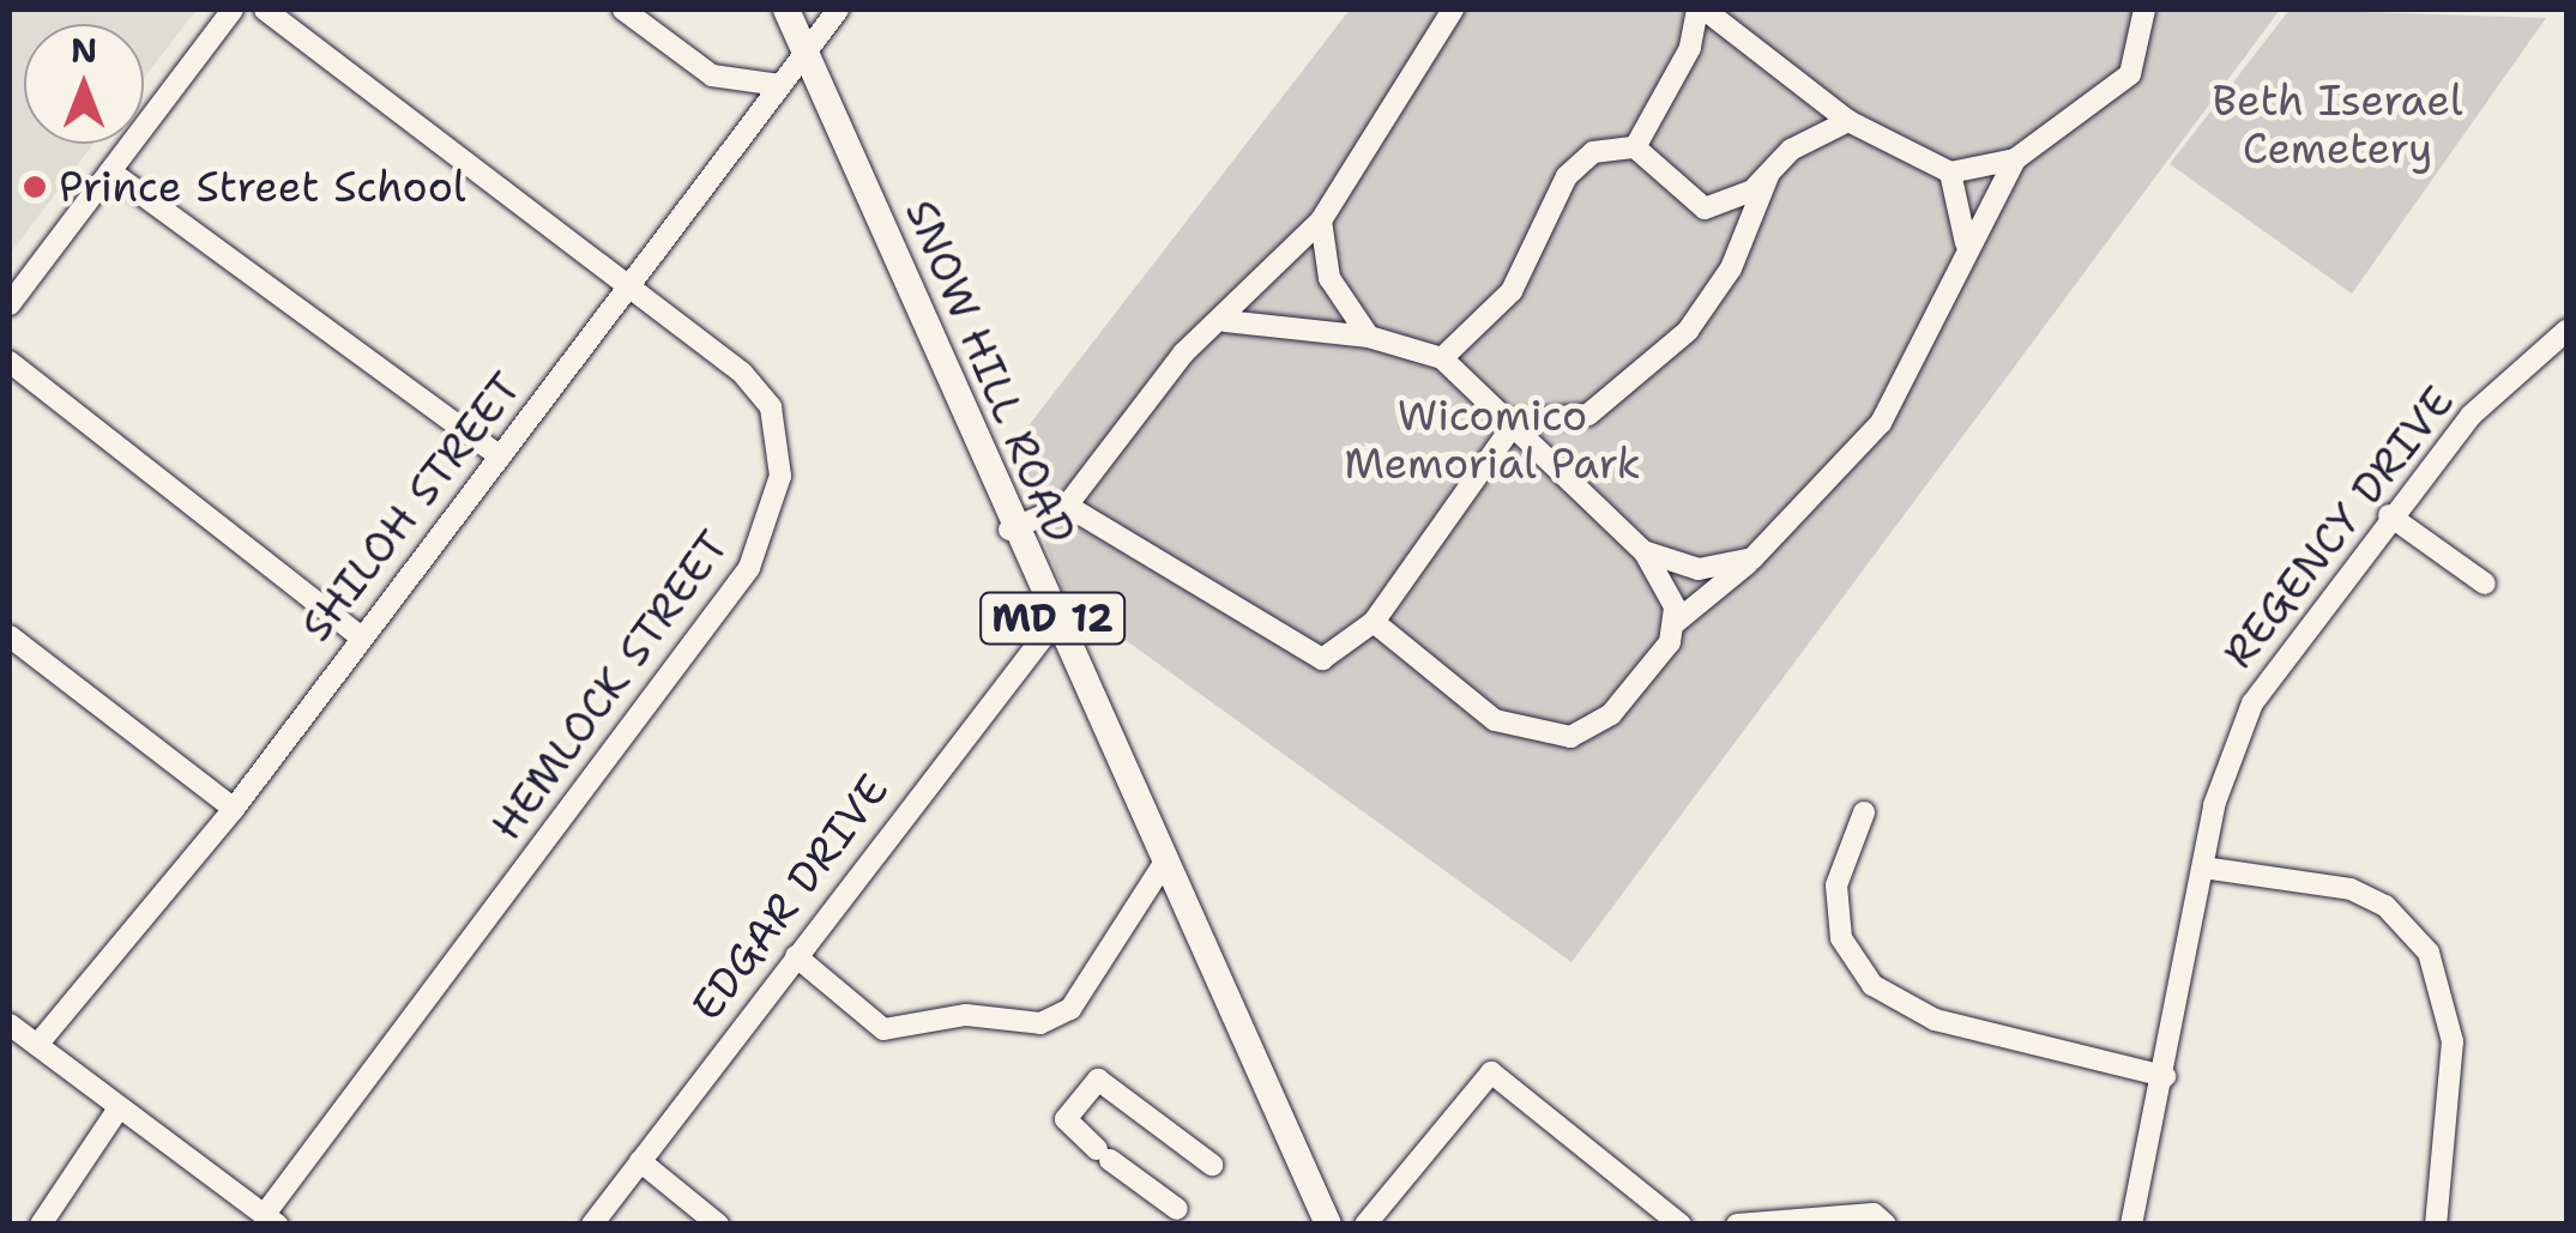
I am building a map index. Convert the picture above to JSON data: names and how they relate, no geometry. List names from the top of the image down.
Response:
{
  "streets": {
    "main road": ["SNOW HILL ROAD", "MD 12"],
    "street": [
      "SHILOH STREET",
      "REGENCY DRIVE",
      "HEMLOCK STREET",
      "EDGAR DRIVE"
    ]
  },
  "crossings": [
    ["SNOW HILL ROAD", "SHILOH STREET"],
    ["SNOW HILL ROAD", "EDGAR DRIVE"],
    ["SHILOH STREET", "HEMLOCK STREET"]
  ],
  "parks": ["Beth Iserael Cemetery", "Wicomico Memorial Park"],
  "places": ["Prince Street School"],
  "north": "top"
}
